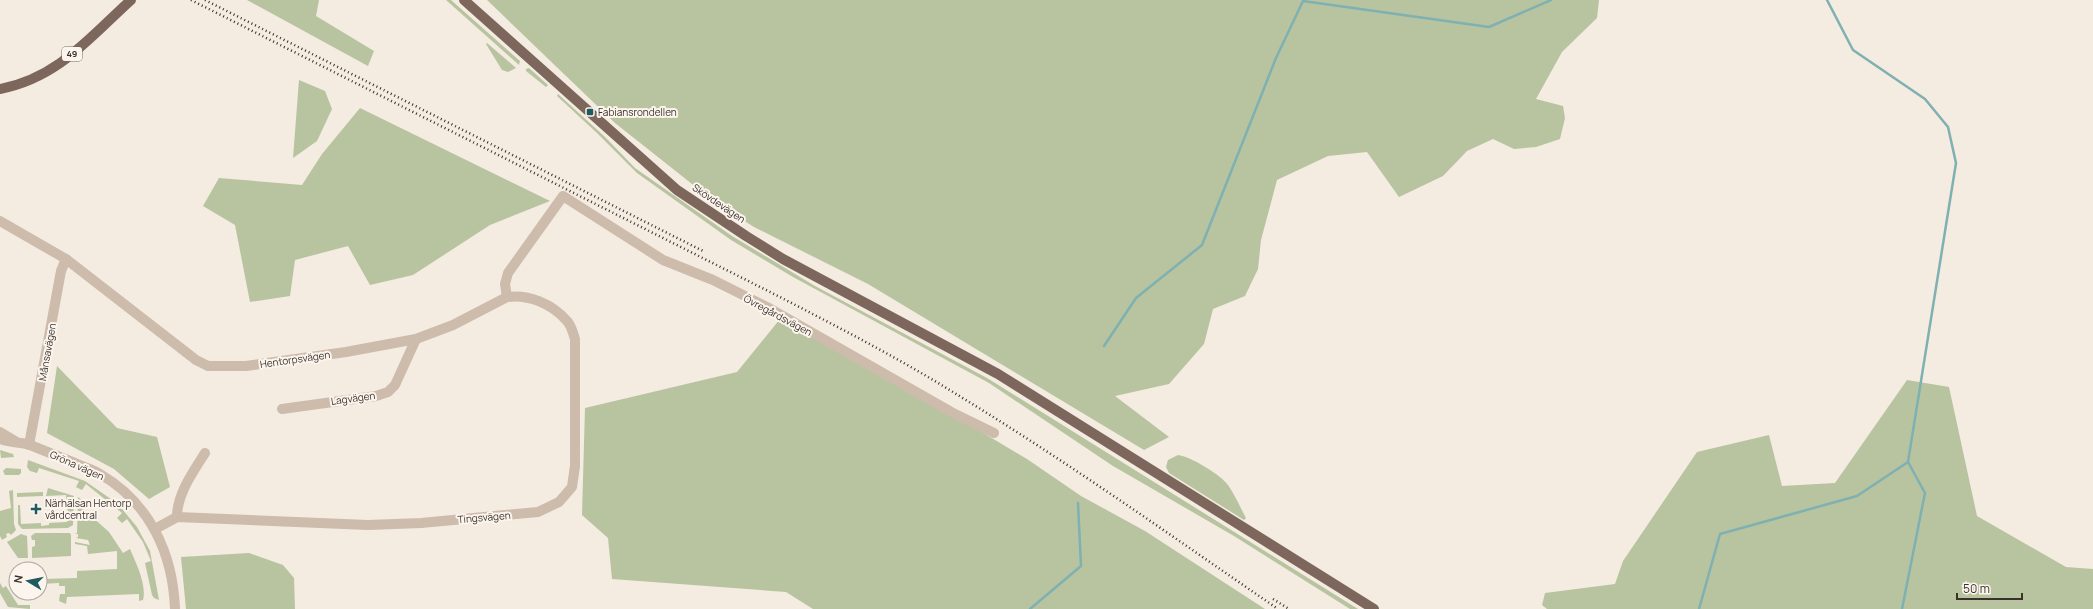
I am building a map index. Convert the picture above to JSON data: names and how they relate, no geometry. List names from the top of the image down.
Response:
{
  "streets": {
    "main road": ["49", "Skövdevägen"],
    "street": [
      "Övregårdsvägen",
      "Månsavägen",
      "Hentorpsvägen",
      "Lagvägen",
      "Gröna vägen",
      "Tingsvägen"
    ]
  },
  "crossings": [
    ["Övregårdsvägen", "Hentorpsvägen"],
    ["Övregårdsvägen", "Tingsvägen"],
    ["Månsavägen", "Hentorpsvägen"],
    ["Månsavägen", "Gröna vägen"],
    ["Hentorpsvägen", "Lagvägen"],
    ["Hentorpsvägen", "Tingsvägen"],
    ["Gröna vägen", "Tingsvägen"]
  ],
  "places": {
    "transit": ["Fabiansrondellen"],
    "health": ["Närhälsan Hentorp vårdcentral"]
  },
  "scale_bar": "50 m",
  "north": "left"
}
